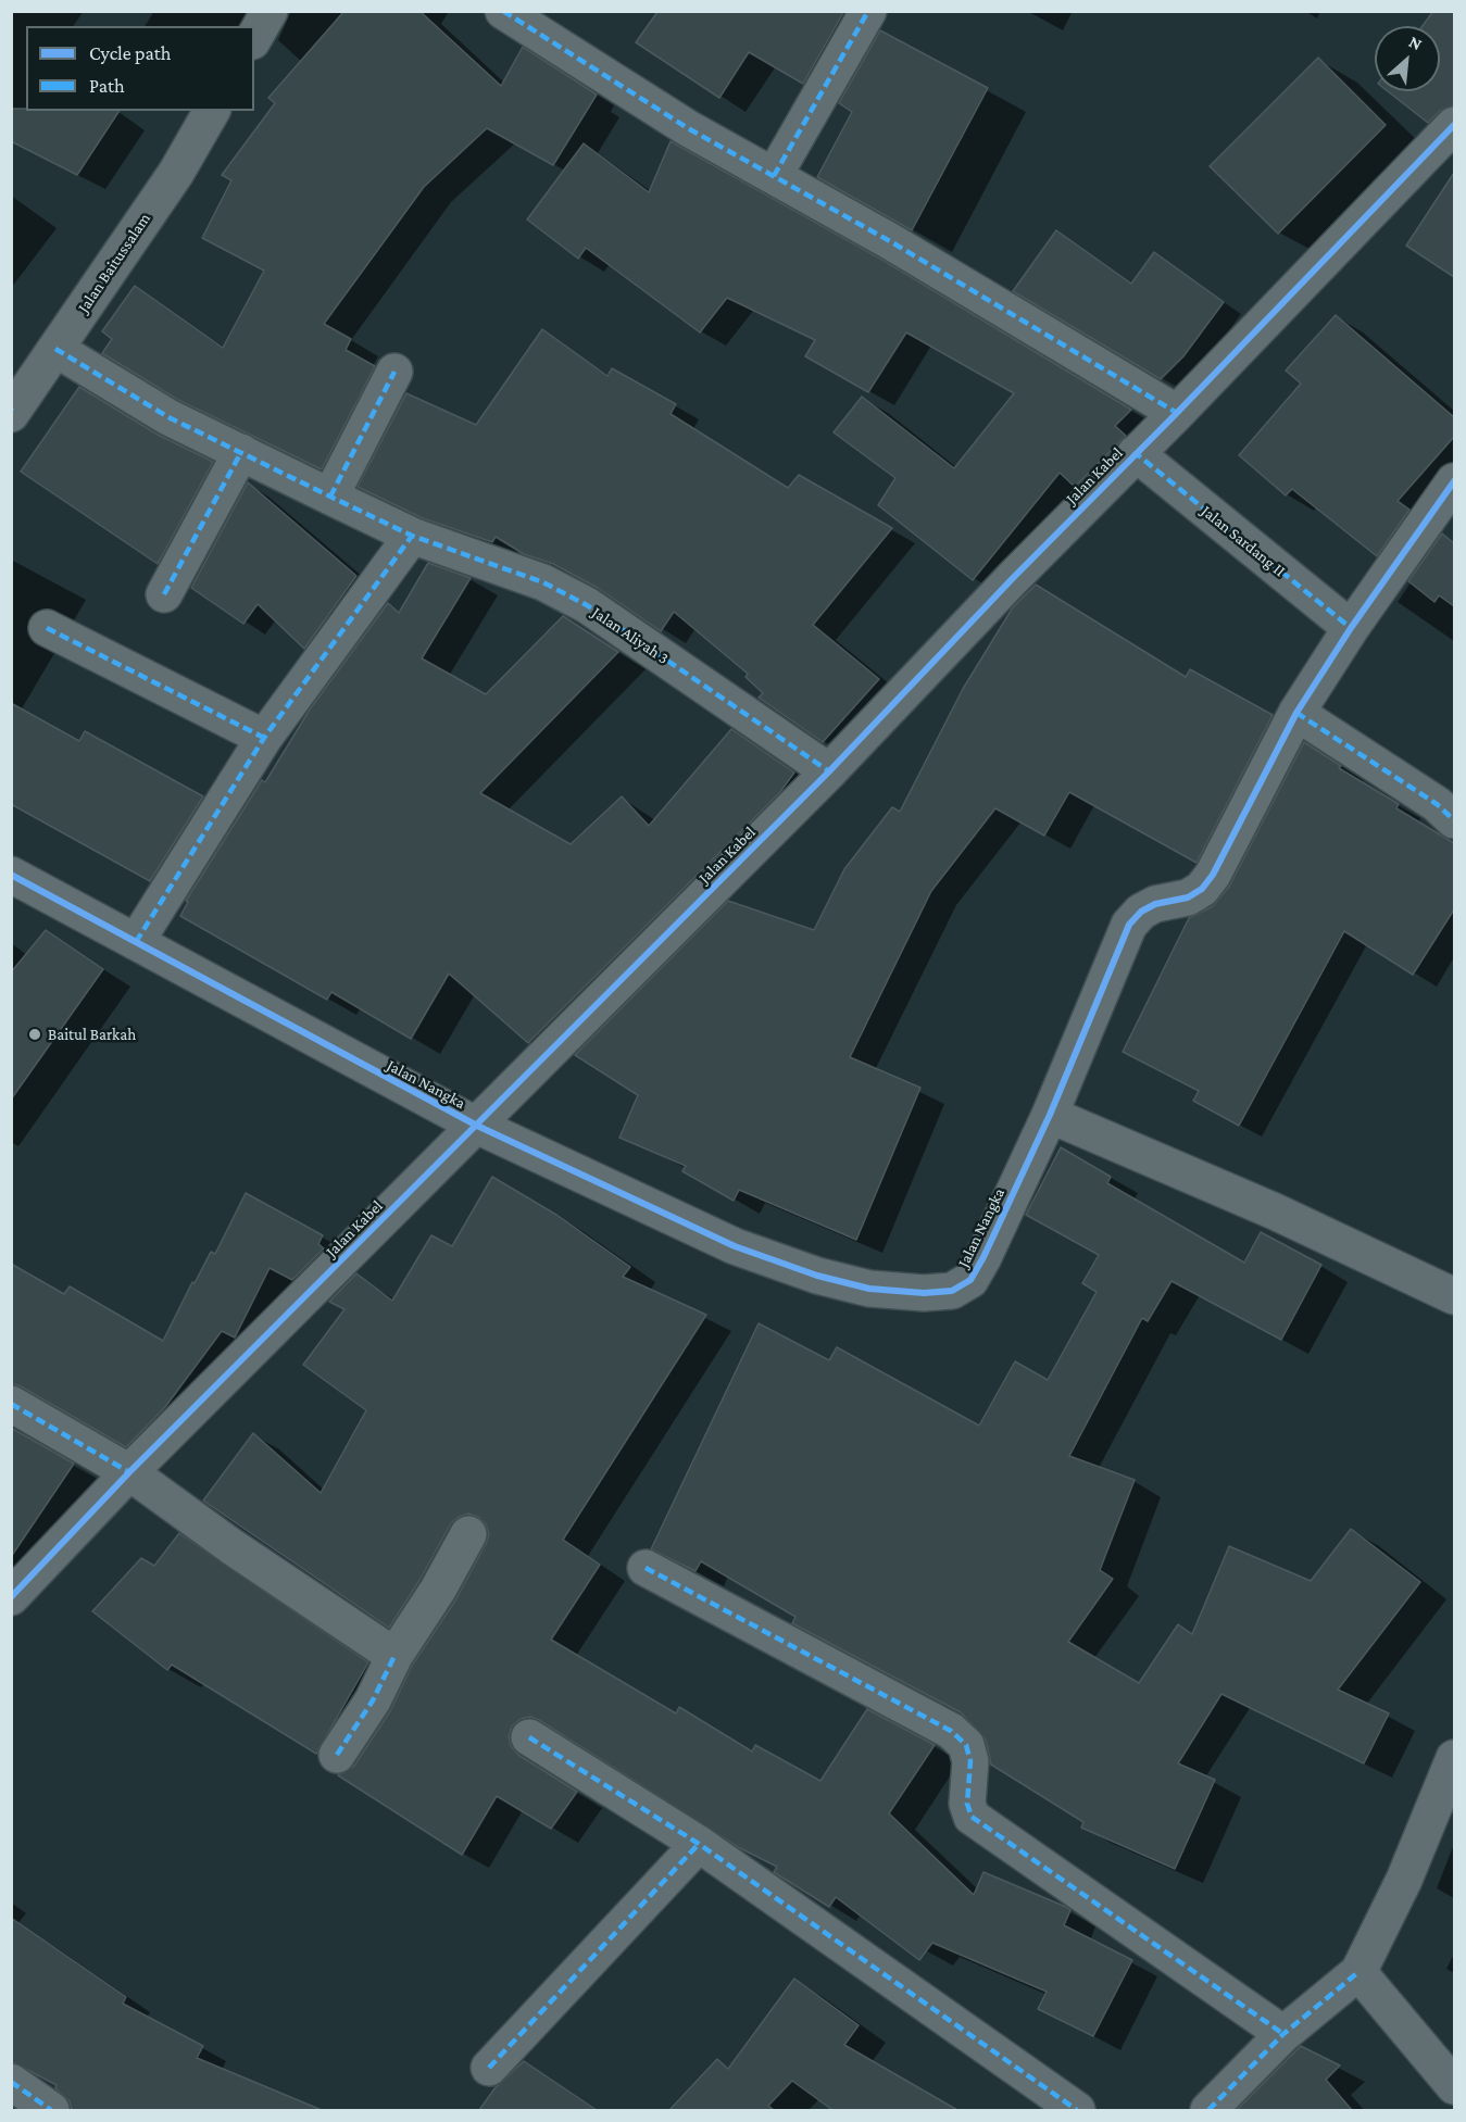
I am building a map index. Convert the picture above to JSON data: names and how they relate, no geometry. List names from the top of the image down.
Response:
{
  "streets": {
    "street": [
      "Jalan Baitussalam",
      "Jalan Kabel",
      "Jalan Sardang II",
      "Jalan Aliyah 3",
      "Jalan Nangka"
    ]
  },
  "crossings": [
    ["Jalan Baitussalam", "Jalan Aliyah 3"],
    ["Jalan Kabel", "Jalan Sardang II"],
    ["Jalan Kabel", "Jalan Aliyah 3"],
    ["Jalan Kabel", "Jalan Nangka"],
    ["Jalan Sardang II", "Jalan Nangka"]
  ],
  "places": ["Baitul Barkah"],
  "legend": ["Cycle path", "Path"],
  "north": "top right"
}
